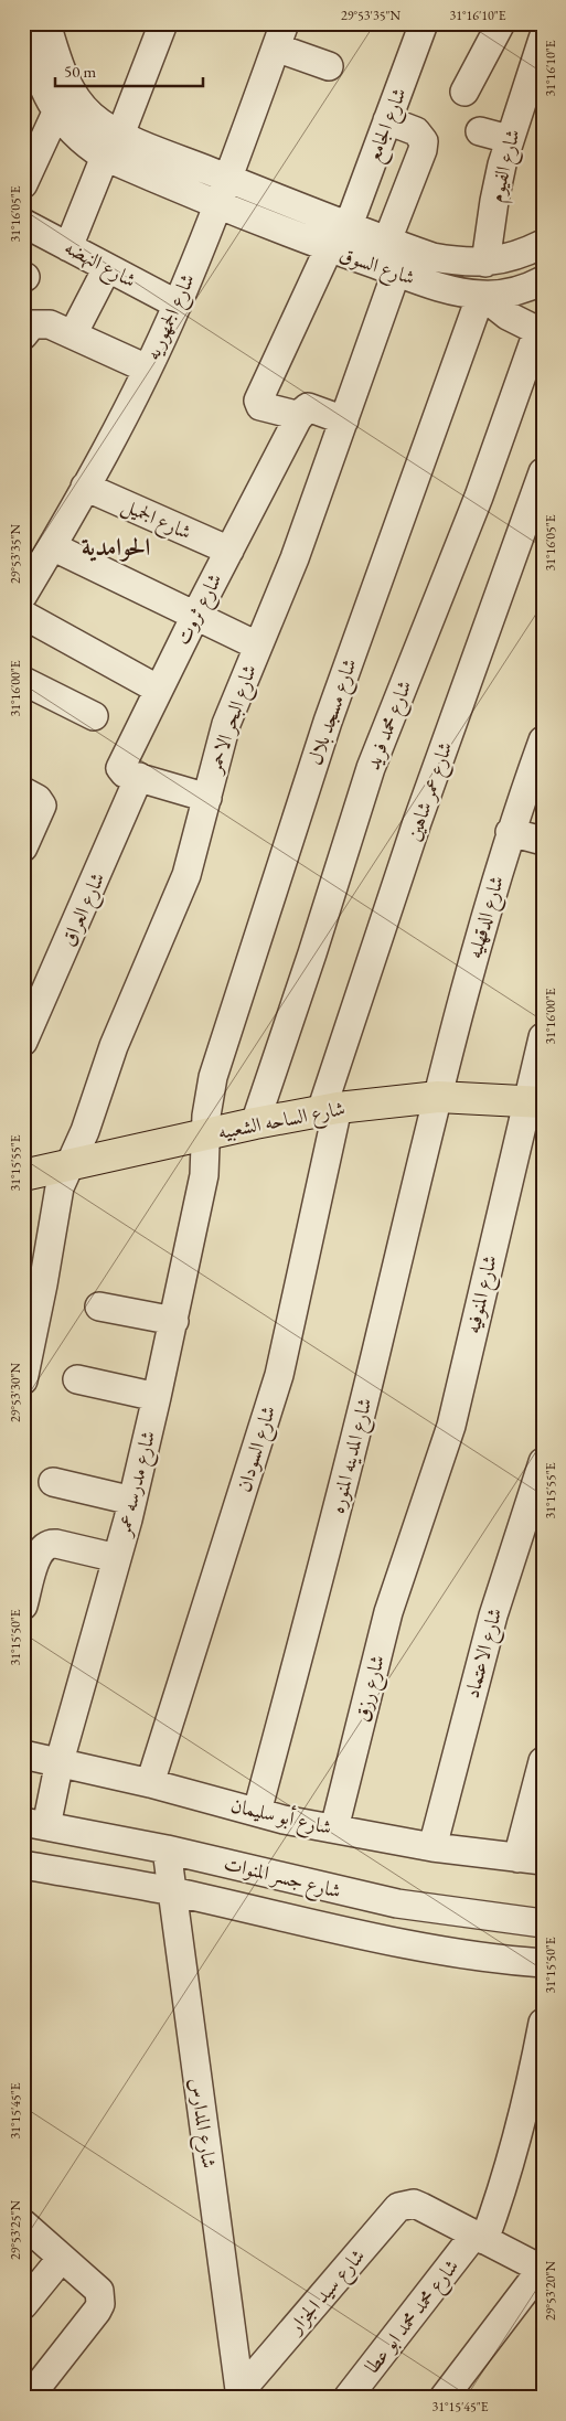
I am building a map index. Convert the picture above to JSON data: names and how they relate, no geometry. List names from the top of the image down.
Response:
{
  "streets": {
    "main road": ["شارع الساحه الشعبيه"],
    "street": [
      "شارع الجامع",
      "شارع الفيوم",
      "شارع النهضه",
      "شارع السوق",
      "شارع الجمهوريه",
      "شارع الجميل",
      "شارع ثروت",
      "شارع مسجد بلال",
      "شارع البحر الاحمر",
      "شارع محمد فريد",
      "شارع عمر شاهين",
      "شارع العراق",
      "شارع الدقهليه",
      "شارع المنوفيه",
      "شارع السودان",
      "شارع المدينه المنوره",
      "شارع مدرسه عمر",
      "شارع الاعتماد",
      "شارع رزق",
      "شارع أبو سليمان",
      "شارع جسر المنوات",
      "شارع المدارس",
      "شارع سيد الجزار",
      "شارع محمد محمد ابو عطا"
    ]
  },
  "crossings": [
    ["شارع الجامع", "شارع السوق"],
    ["شارع الفيوم", "شارع السوق"],
    ["شارع النهضه", "شارع الجمهوريه"],
    ["شارع السوق", "شارع الجمهوريه"],
    ["شارع السوق", "شارع مسجد بلال"],
    ["شارع السوق", "شارع البحر الاحمر"],
    ["شارع الجمهوريه", "شارع الجميل"],
    ["شارع الجميل", "شارع ثروت"],
    ["شارع ثروت", "شارع البحر الاحمر"],
    ["شارع ثروت", "شارع العراق"],
    ["شارع مسجد بلال", "شارع الساحه الشعبيه"],
    ["شارع مسجد بلال", "شارع مدرسه عمر"],
    ["شارع البحر الاحمر", "شارع الساحه الشعبيه"],
    ["شارع محمد فريد", "شارع الساحه الشعبيه"],
    ["شارع عمر شاهين", "شارع الساحه الشعبيه"],
    ["شارع عمر شاهين", "شارع السودان"],
    ["شارع الدقهليه", "شارع الساحه الشعبيه"],
    ["شارع الدقهليه", "شارع المدينه المنوره"],
    ["شارع الساحه الشعبيه", "شارع المنوفيه"],
    ["شارع الساحه الشعبيه", "شارع السودان"],
    ["شارع الساحه الشعبيه", "شارع المدينه المنوره"],
    ["شارع الساحه الشعبيه", "شارع مدرسه عمر"],
    ["شارع المنوفيه", "شارع رزق"],
    ["شارع السودان", "شارع أبو سليمان"],
    ["شارع المدينه المنوره", "شارع أبو سليمان"],
    ["شارع مدرسه عمر", "شارع أبو سليمان"],
    ["شارع مدرسه عمر", "شارع جسر المنوات"],
    ["شارع الاعتماد", "شارع أبو سليمان"],
    ["شارع رزق", "شارع أبو سليمان"],
    ["شارع جسر المنوات", "شارع المدارس"],
    ["شارع المدارس", "شارع سيد الجزار"],
    ["شارع سيد الجزار", "شارع محمد محمد ابو عطا"]
  ],
  "districts": ["الحوامدية"],
  "scale_bar": "50 m",
  "coordinates": [
    "29°53'35\"N",
    "31°16'10\"E",
    "31°16'05\"E",
    "31°16'00\"E",
    "31°15'55\"E",
    "29°53'30\"N",
    "31°15'50\"E",
    "31°15'45\"E",
    "29°53'25\"N",
    "29°53'20\"N"
  ]
}
